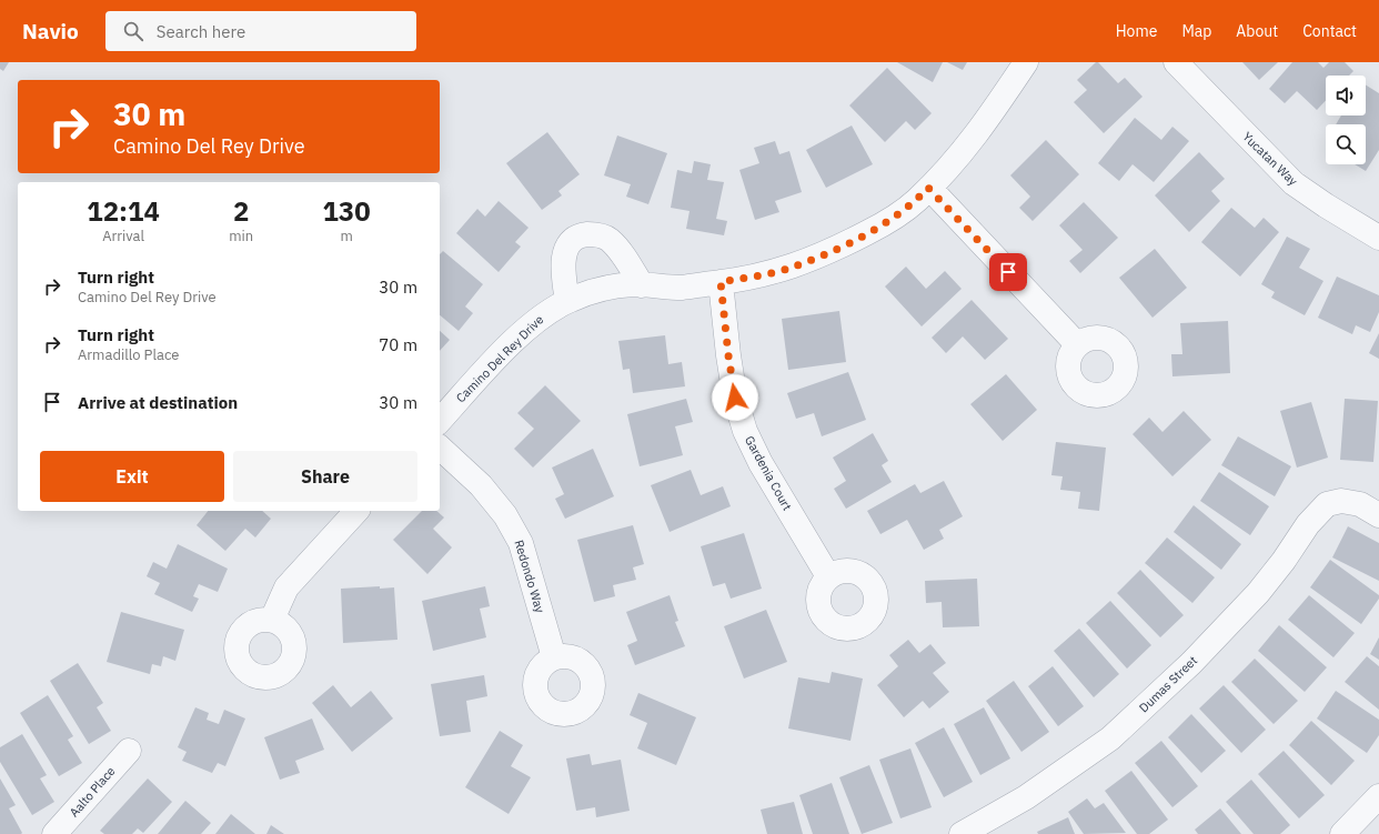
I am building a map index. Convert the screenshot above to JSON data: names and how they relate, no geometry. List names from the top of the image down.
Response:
{
  "streets": {
    "street": [
      "Yucatan Way",
      "Camino Del Rey Drive",
      "Gardenia Court",
      "Redondo Way",
      "Dumas Street",
      "Aalto Place"
    ]
  },
  "crossings": [
    ["Camino Del Rey Drive", "Gardenia Court"]
  ],
  "page": {
    "header": "Navio",
    "search": "Search here",
    "nav": [
      "Home",
      "Map",
      "About",
      "Contact"
    ],
    "turn": ["30 m", "Camino Del Rey Drive"],
    "eta": [
      "12:14",
      "Arrival",
      "2",
      "min",
      "130",
      "m"
    ],
    "list": [
      {
        "name": "Turn right",
        "note": "Camino Del Rey Drive",
        "value": "30 m"
      },
      {
        "name": "Turn right",
        "note": "Armadillo Place",
        "value": "70 m"
      },
      {
        "name": "Arrive at destination",
        "value": "30 m"
      }
    ],
    "buttons": ["Exit", "Share"]
  }
}
